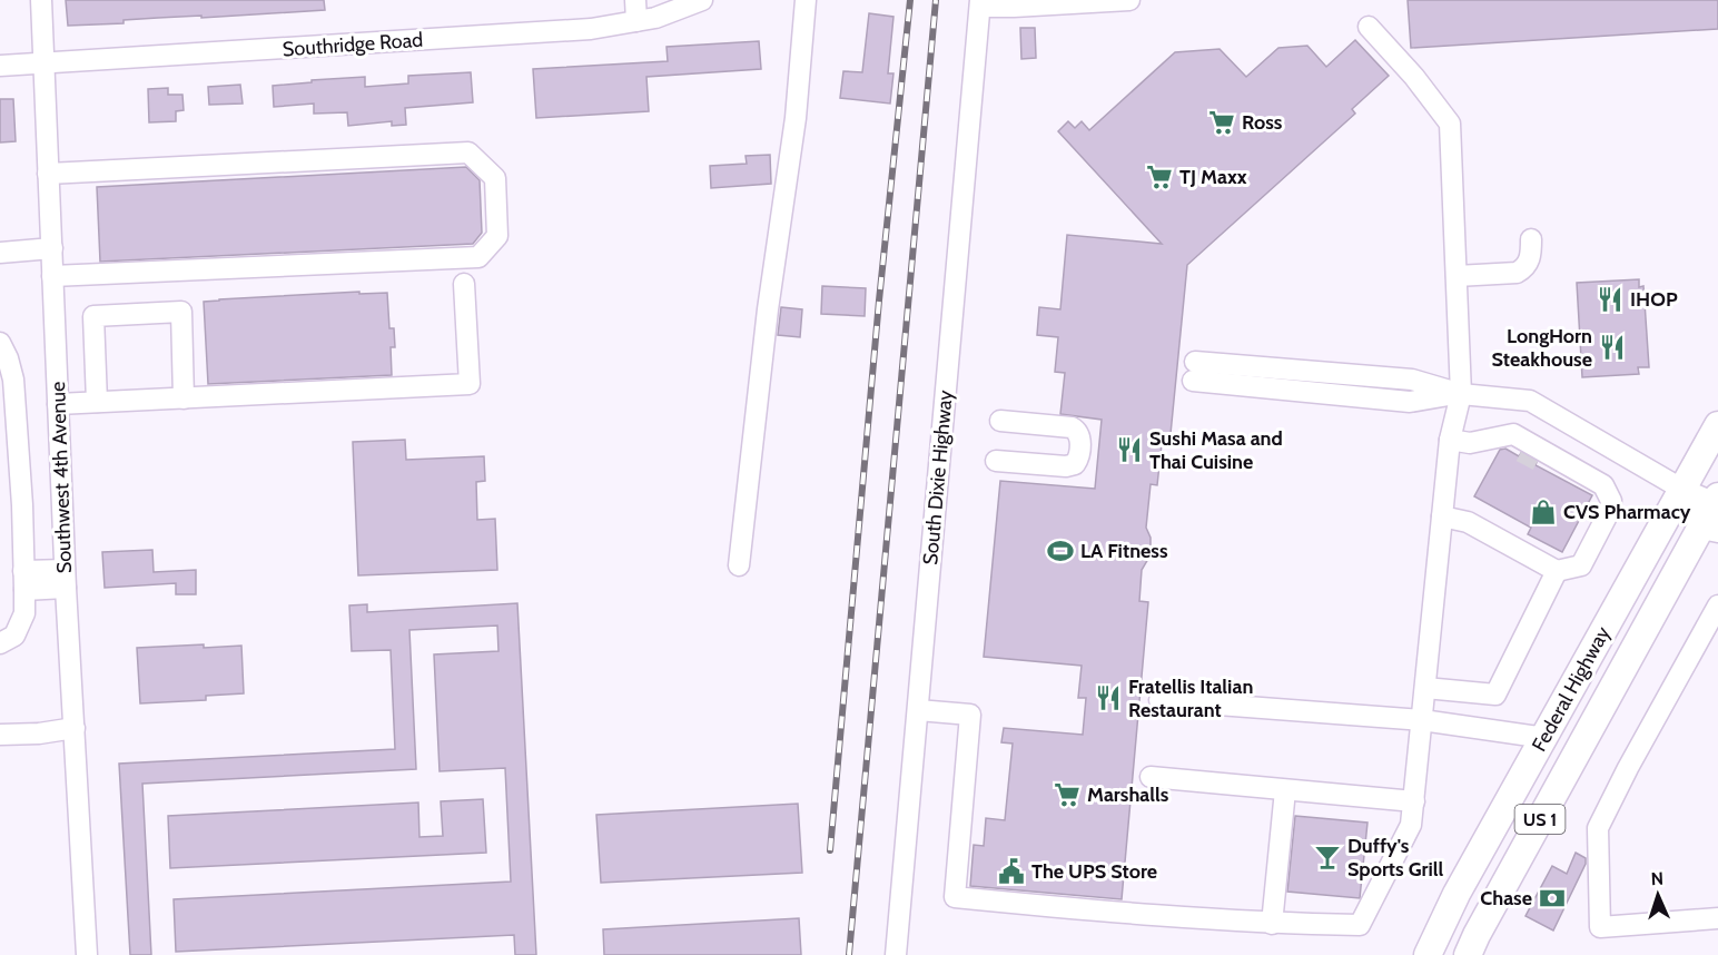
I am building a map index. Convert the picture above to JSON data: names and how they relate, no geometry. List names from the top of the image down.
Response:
{
  "streets": {
    "main road": ["Federal Highway", "US 1"],
    "street": ["Southridge Road", "Southwest 4th Avenue", "South Dixie Highway"]
  },
  "crossings": [
    ["Southridge Road", "Southwest 4th Avenue"]
  ],
  "places": {
    "supermarket": ["Ross", "TJ Maxx", "Marshalls"],
    "restaurant": [
      "IHOP",
      "LongHorn Steakhouse",
      "Sushi Masa and Thai Cuisine",
      "Fratellis Italian Restaurant"
    ],
    "shop": ["CVS Pharmacy"],
    "sports": ["LA Fitness"],
    "bar": ["Duffy's Sports Grill"],
    "public building": ["The UPS Store"],
    "bank": ["Chase"]
  },
  "north": "top"
}
